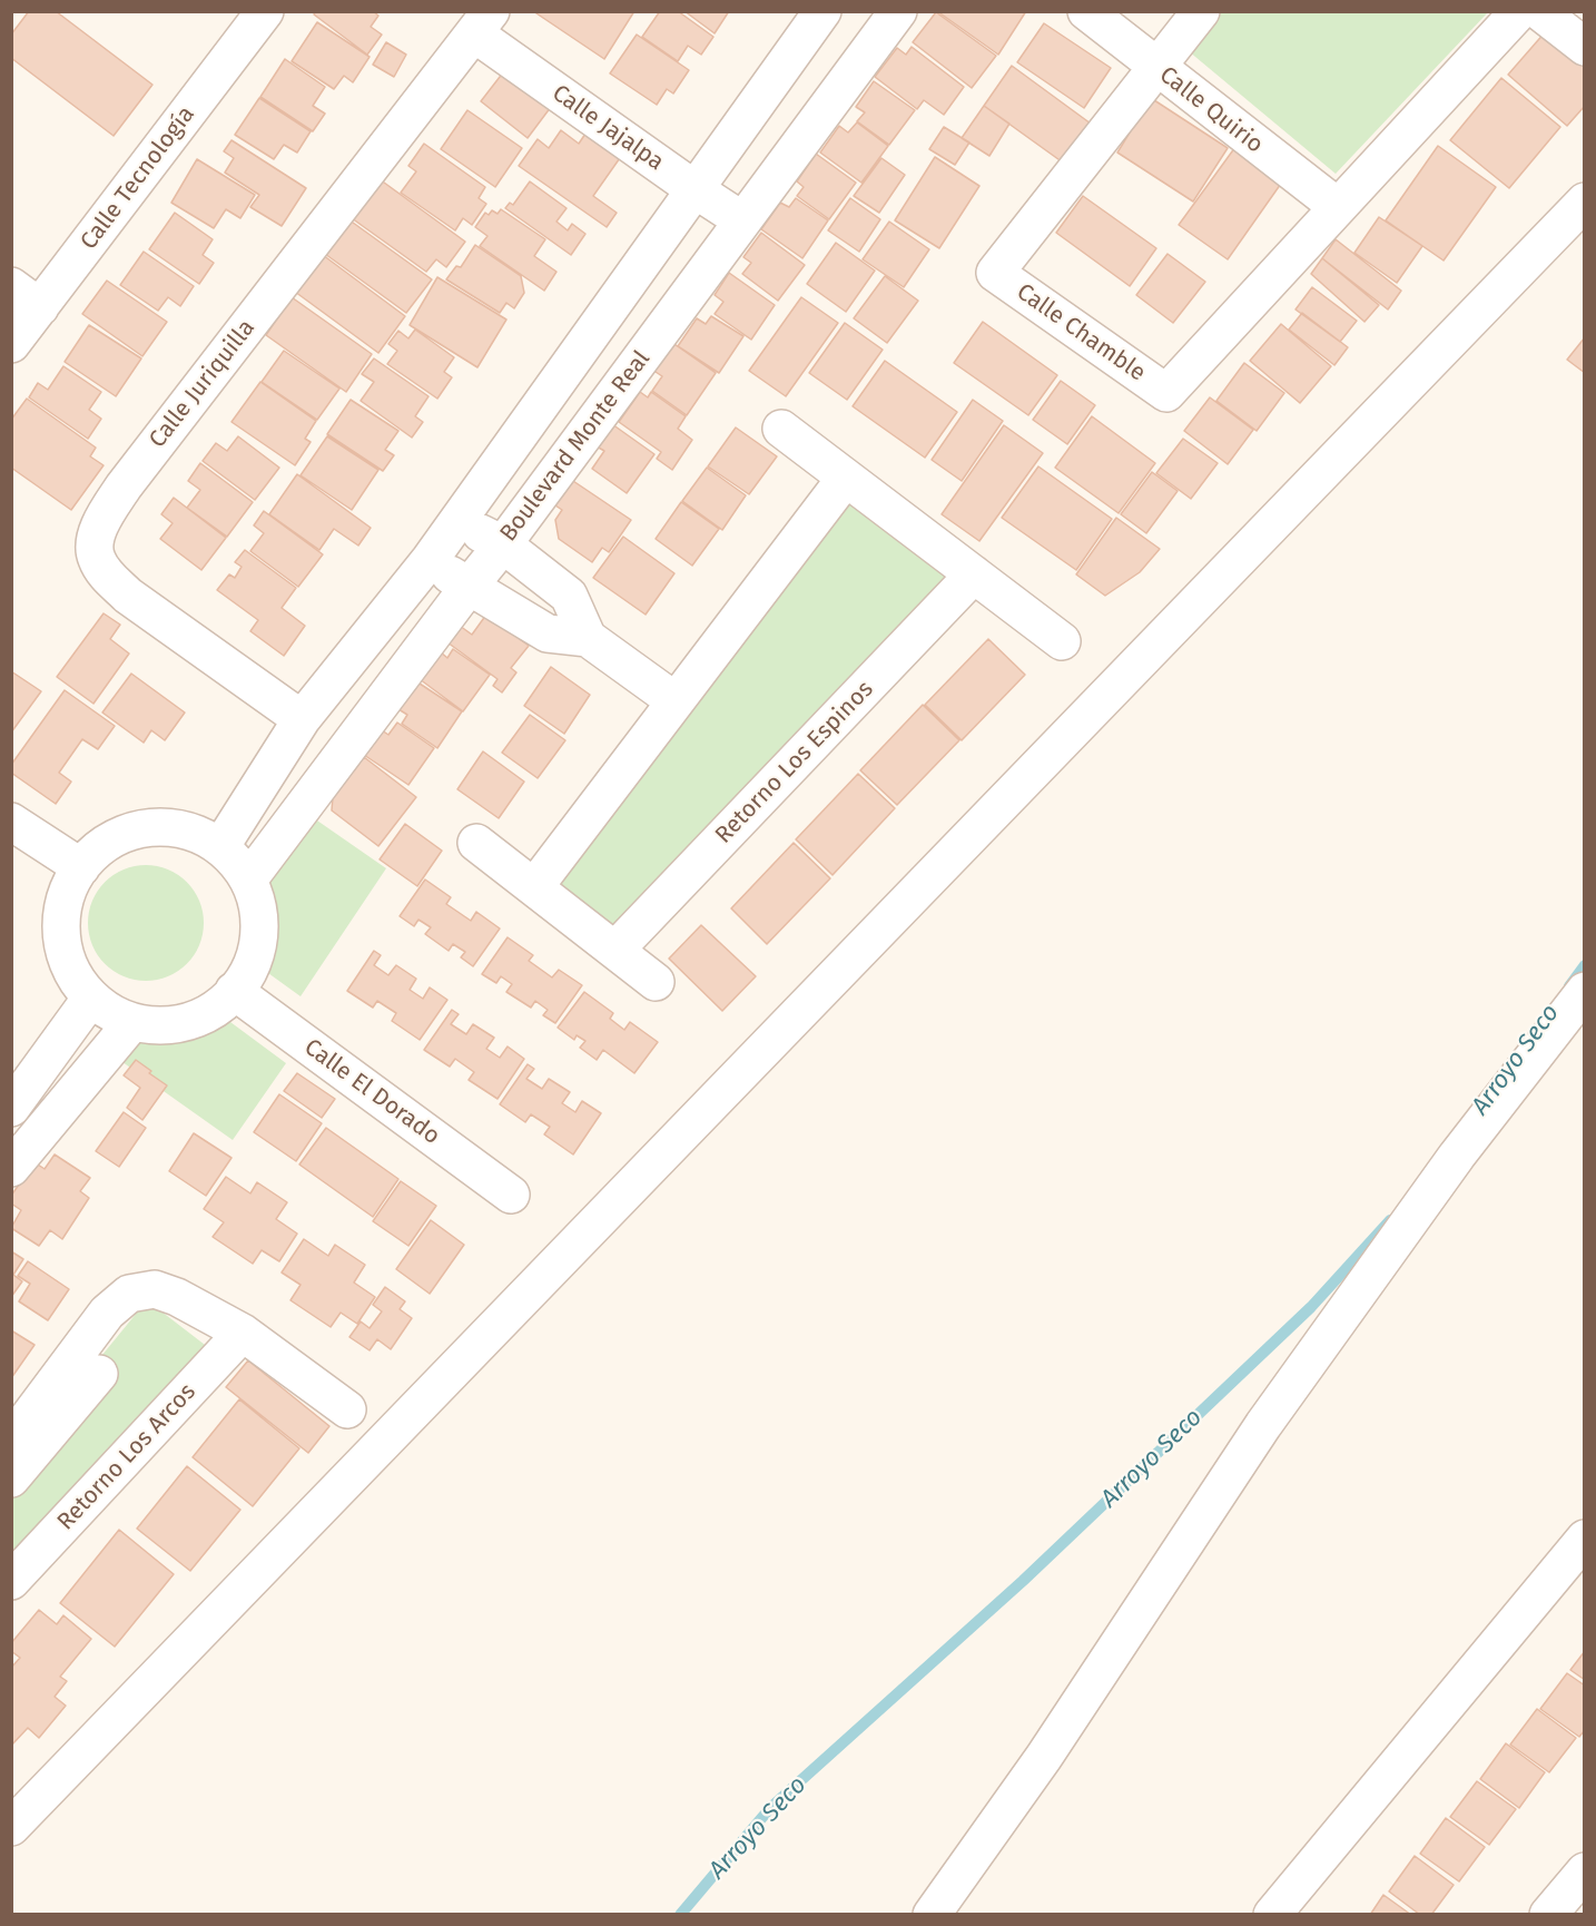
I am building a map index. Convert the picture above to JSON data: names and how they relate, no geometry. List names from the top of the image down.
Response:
{
  "streets": {
    "street": [
      "Calle Quirio",
      "Calle Jajalpa",
      "Calle Tecnología",
      "Calle Chamble",
      "Calle Juriquilla",
      "Boulevard Monte Real",
      "Retorno Los Espinos",
      "Calle El Dorado",
      "Retorno Los Arcos"
    ]
  },
  "crossings": [
    ["Calle Quirio", "Calle Chamble"],
    ["Calle Jajalpa", "Calle Juriquilla"],
    ["Calle Jajalpa", "Boulevard Monte Real"],
    ["Boulevard Monte Real", "Calle El Dorado"]
  ],
  "water": ["Arroyo Seco"]
}
